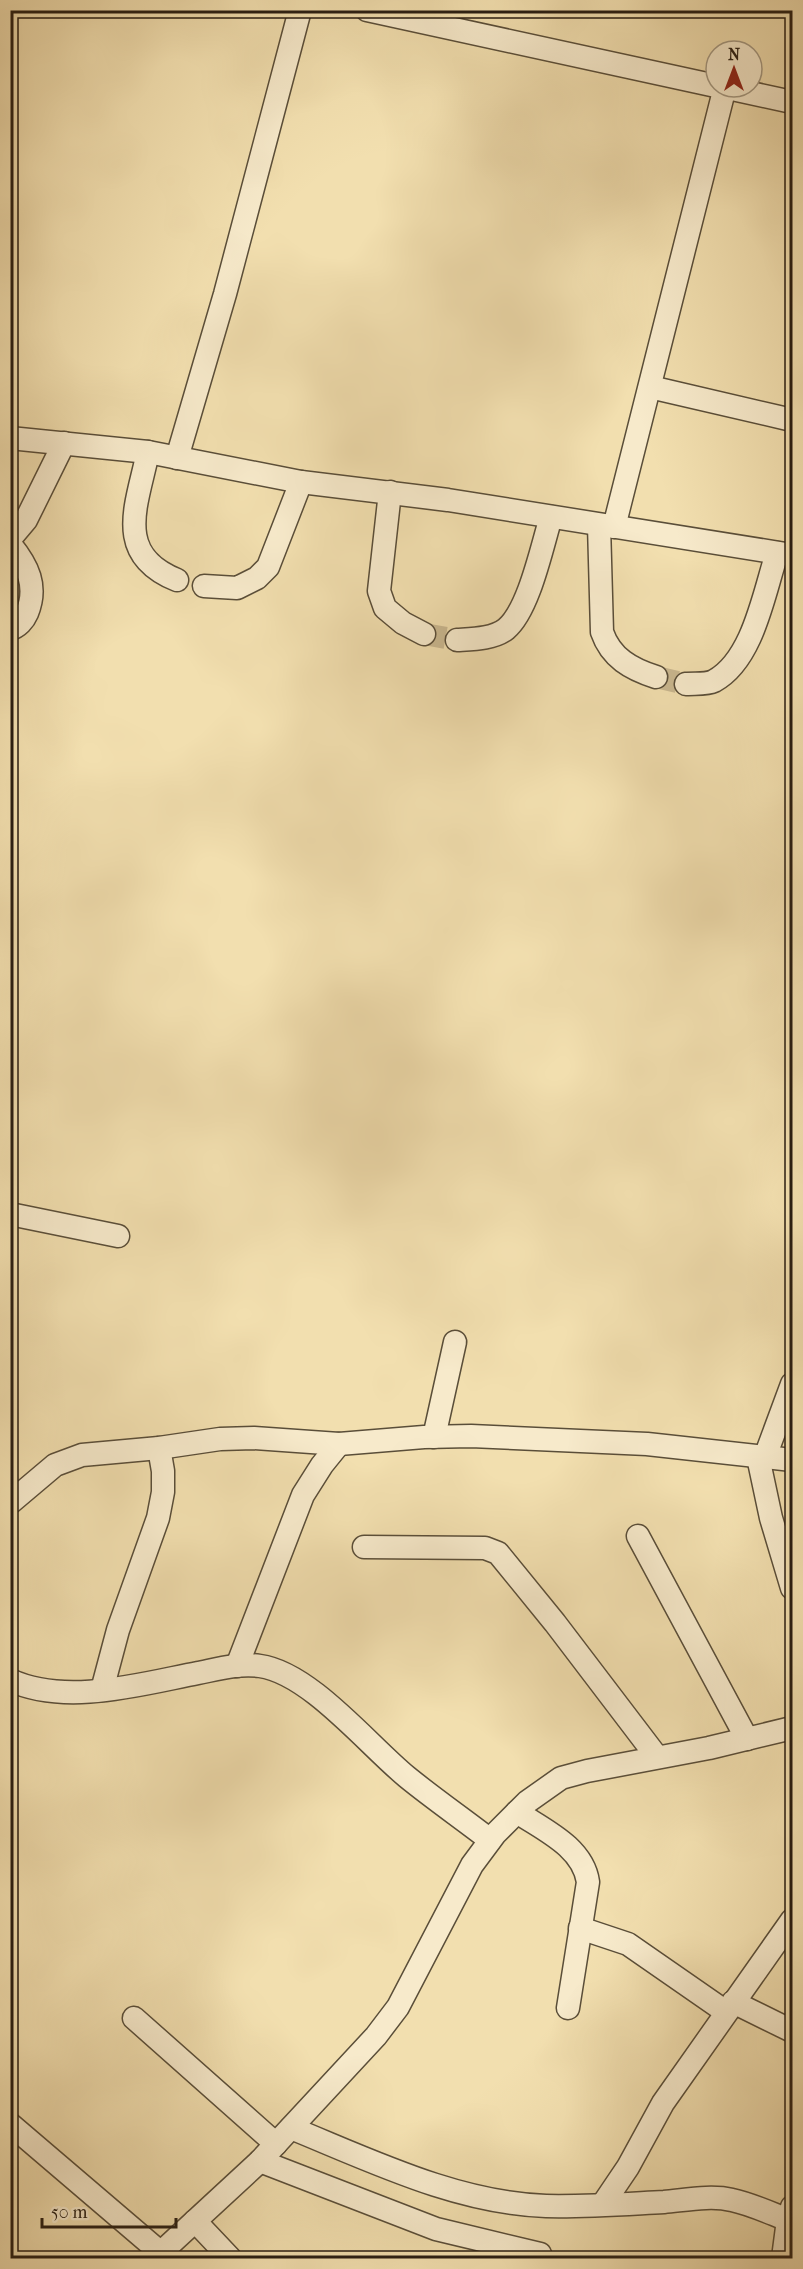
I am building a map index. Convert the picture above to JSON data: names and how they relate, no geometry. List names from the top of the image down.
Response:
{
  "scale_bar": "50 m",
  "north": "top"
}
